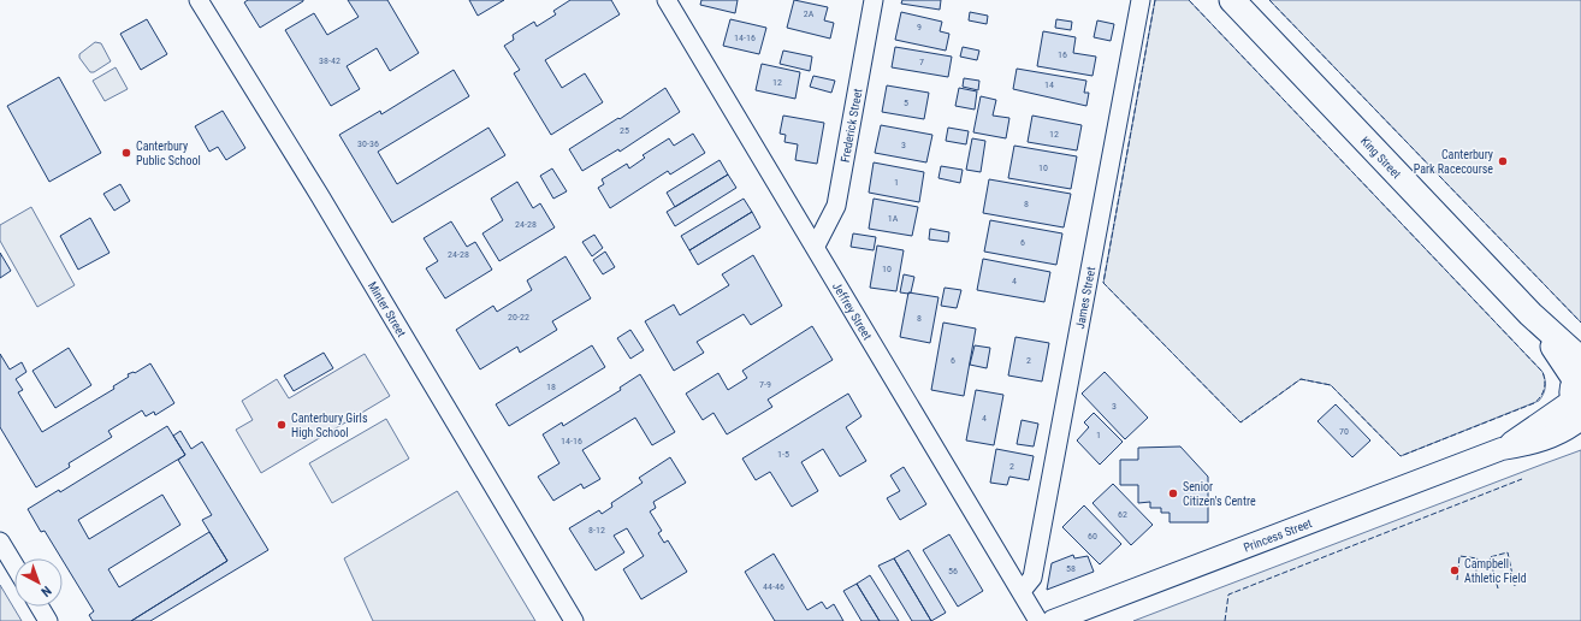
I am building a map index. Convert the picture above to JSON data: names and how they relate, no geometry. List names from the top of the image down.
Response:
{
  "streets": {
    "main road": ["King Street"],
    "street": [
      "Frederick Street",
      "James Street",
      "Minter Street",
      "Jeffrey Street",
      "Princess Street"
    ]
  },
  "crossings": [
    ["Frederick Street", "Jeffrey Street"],
    ["King Street", "Princess Street"],
    ["James Street", "Jeffrey Street"]
  ],
  "places": [
    "Canterbury Public School",
    "Canterbury Park Racecourse",
    "Canterbury Girls High School",
    "Senior Citizen's Centre",
    "Campbell Athletic Field"
  ],
  "house_numbers": [
    "2A",
    "9",
    "14-16",
    "16",
    "38-42",
    "7",
    "12",
    "14",
    "5",
    "25",
    "12",
    "30-36",
    "3",
    "10",
    "1",
    "8",
    "1A",
    "24-28",
    "6",
    "24-28",
    "10",
    "4",
    "20-22",
    "8",
    "6",
    "2",
    "7-9",
    "18",
    "3",
    "4",
    "70",
    "1",
    "14-16",
    "1-5",
    "2",
    "62",
    "8-12",
    "60",
    "58",
    "56",
    "44-46"
  ],
  "north": "bottom right"
}
